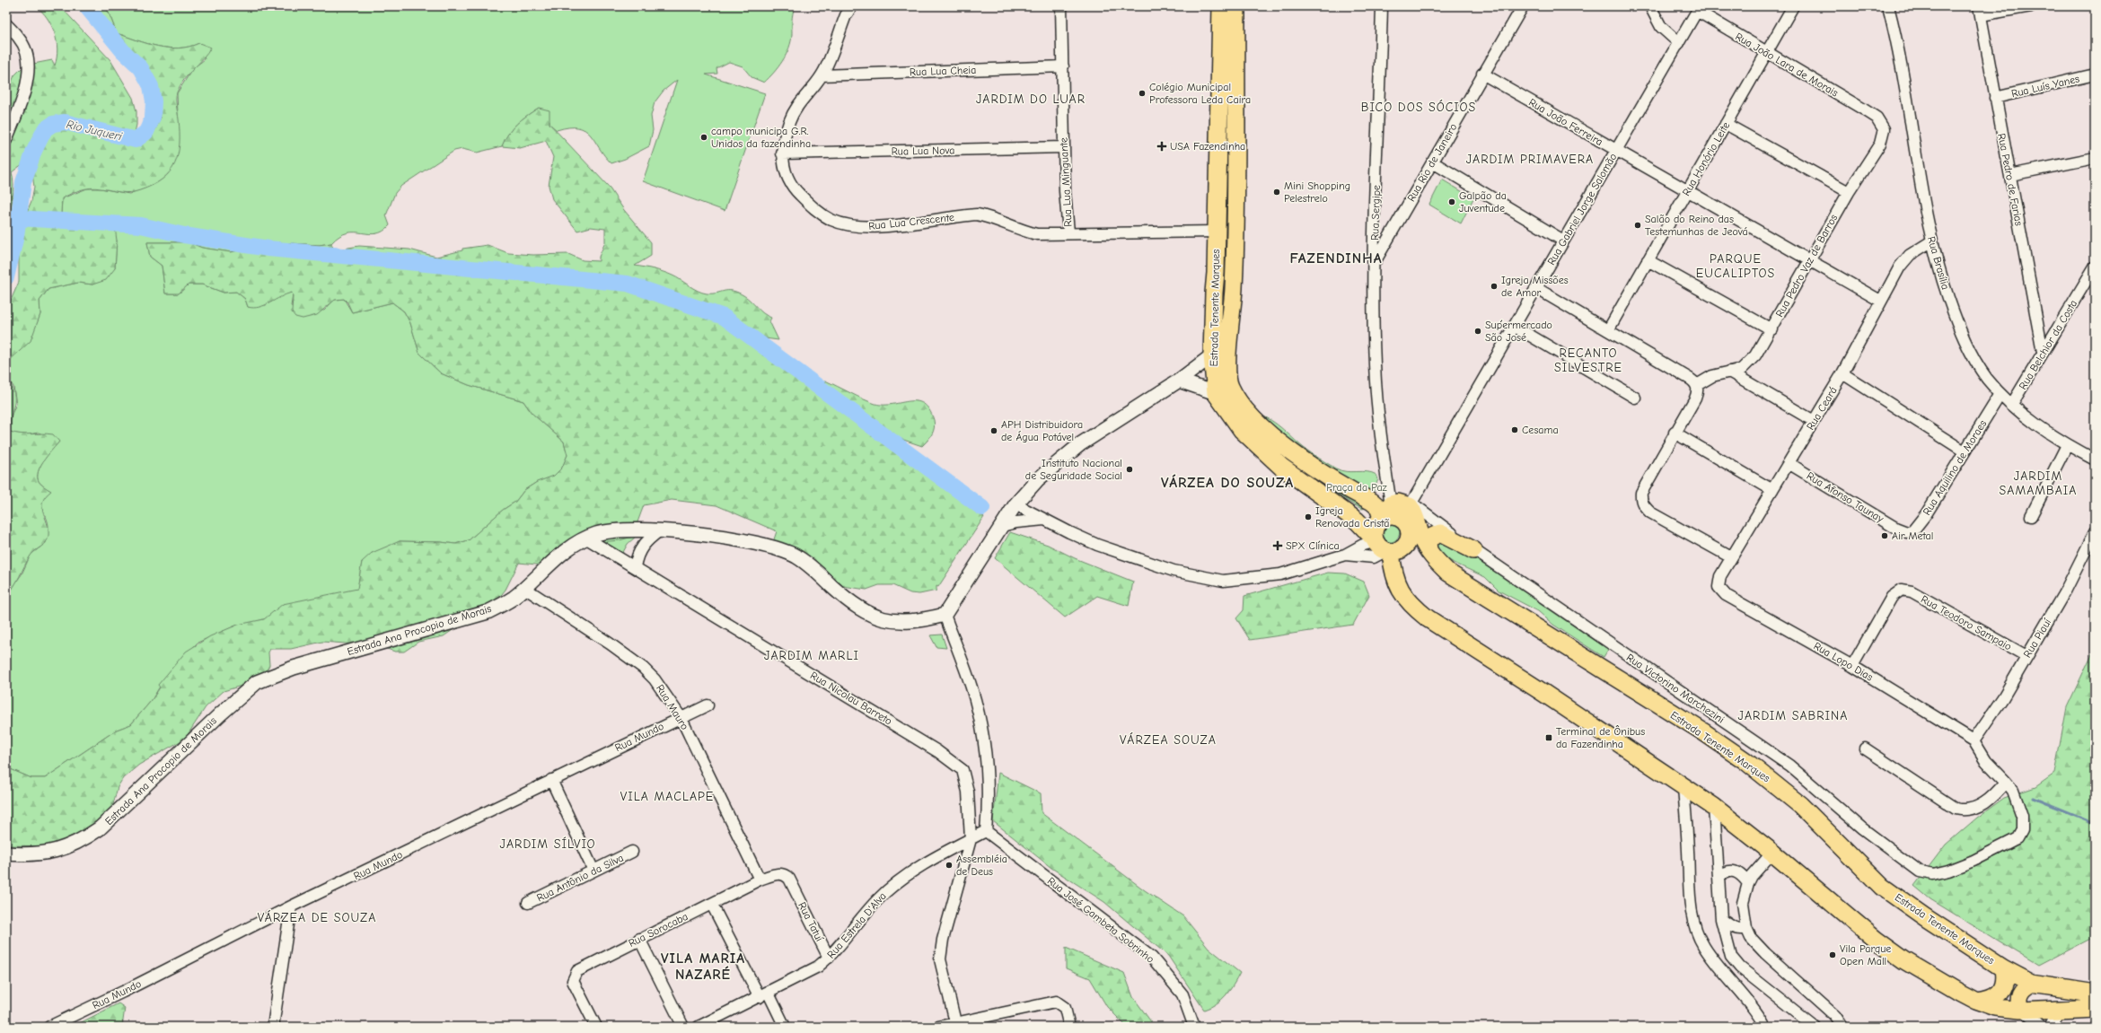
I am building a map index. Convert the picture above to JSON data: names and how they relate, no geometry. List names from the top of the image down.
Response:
{
  "streets": {
    "main road": ["Estrada Tenente Marques"],
    "street": [
      "Rua João Lara de Morais",
      "Rua Lua Cheia",
      "Rua Luís Yanes",
      "Rua João Ferreira",
      "Rua Lua Nova",
      "Rua Honório Leite",
      "Rua Rio de Janeiro",
      "Rua Pedro de Farias",
      "Rua Lua Minguante",
      "Rua Gabriel Jorge Salomão",
      "Rua Sergipe",
      "Rua Lua Crescente",
      "Rua Brasília",
      "Rua Pedro Vaz de Barros",
      "Rua Belchior da Costa",
      "Rua Ceará",
      "Rua Aquilino de Moraes",
      "Rua Afonso Taunay",
      "Rua Teodoro Sampaio",
      "Estrada Ana Procopio de Morais",
      "Rua Piauí",
      "Rua Lopo Dias",
      "Rua Victorino Marchezini",
      "Rua Nicolau Barreto",
      "Rua Mauro",
      "Rua Mundo",
      "Rua Antônio da Silva",
      "Rua José Gambeta Sobrinho",
      "Rua Tatuí",
      "Rua Estrela D'Alva",
      "Rua Sorocaba"
    ]
  },
  "crossings": [
    ["Rua João Lara de Morais", "Rua Honório Leite"],
    ["Rua João Lara de Morais", "Rua Gabriel Jorge Salomão"],
    ["Rua João Lara de Morais", "Rua Pedro Vaz de Barros"],
    ["Rua Lua Cheia", "Rua Lua Minguante"],
    ["Rua Lua Cheia", "Rua Lua Crescente"],
    ["Rua Luís Yanes", "Rua Pedro de Farias"],
    ["Rua João Ferreira", "Rua Honório Leite"],
    ["Rua João Ferreira", "Rua Rio de Janeiro"],
    ["Rua João Ferreira", "Rua Gabriel Jorge Salomão"],
    ["Rua João Ferreira", "Rua Pedro Vaz de Barros"],
    ["Rua João Ferreira", "Rua Ceará"],
    ["Rua Lua Nova", "Rua Lua Minguante"],
    ["Rua Lua Nova", "Rua Lua Crescente"],
    ["Rua Rio de Janeiro", "Rua Sergipe"],
    ["Rua Pedro de Farias", "Rua Belchior da Costa"],
    ["Rua Lua Minguante", "Rua Lua Crescente"],
    ["Rua Lua Minguante", "Estrada Tenente Marques"],
    ["Rua Gabriel Jorge Salomão", "Estrada Tenente Marques"],
    ["Rua Gabriel Jorge Salomão", "Rua Victorino Marchezini"],
    ["Rua Sergipe", "Estrada Tenente Marques"],
    ["Rua Brasília", "Rua Belchior da Costa"],
    ["Rua Brasília", "Rua Ceará"],
    ["Rua Brasília", "Rua Aquilino de Moraes"],
    ["Estrada Tenente Marques", "Rua Victorino Marchezini"],
    ["Rua Ceará", "Rua Afonso Taunay"],
    ["Rua Ceará", "Rua Lopo Dias"],
    ["Rua Aquilino de Moraes", "Rua Afonso Taunay"],
    ["Rua Teodoro Sampaio", "Rua Piauí"],
    ["Rua Teodoro Sampaio", "Rua Lopo Dias"],
    ["Estrada Ana Procopio de Morais", "Rua Nicolau Barreto"],
    ["Estrada Ana Procopio de Morais", "Rua Mauro"],
    ["Rua Piauí", "Rua Lopo Dias"],
    ["Rua Piauí", "Rua Victorino Marchezini"],
    ["Rua Lopo Dias", "Rua Victorino Marchezini"],
    ["Rua Nicolau Barreto", "Rua Estrela D'Alva"],
    ["Rua Mauro", "Rua Mundo"],
    ["Rua Mauro", "Rua Sorocaba"],
    ["Rua José Gambeta Sobrinho", "Rua Estrela D'Alva"],
    ["Rua Tatuí", "Rua Estrela D'Alva"],
    ["Rua Tatuí", "Rua Sorocaba"]
  ],
  "districts": [
    "JARDIM DO LUAR",
    "BICO DOS SÓCIOS",
    "JARDIM PRIMAVERA",
    "FAZENDINHA",
    "PARQUE EUCALIPTOS",
    "RECANTO SILVESTRE",
    "JARDIM SAMAMBAIA",
    "VÁRZEA DO SOUZA",
    "JARDIM MARLI",
    "JARDIM SABRINA",
    "VÁRZEA SOUZA",
    "VILA MACLAPE",
    "JARDIM SÍLVIO",
    "VÁRZEA DE SOUZA",
    "VILA MARIA NAZARÉ"
  ],
  "water": ["Rio Juqueri"],
  "parks": ["Praça da Paz"],
  "places": {
    "other": [
      "Colégio Municipal Professora Leda Caira",
      "campo municipa G.R. Unidos da fazendinha",
      "Mini Shopping Pelestrelo",
      "Galpão da Juventude",
      "Salão do Reino das Testemunhas de Jeová",
      "Igreja Missões de Amor",
      "Suṕermercado São José",
      "Cesama",
      "APH Distribuidora de Água Potável",
      "Instituto Nacional de Seguridade Social",
      "Igreja Renovada Cristã",
      "Air Metal",
      "Assembléia de Deus",
      "Vila Parque Open Mall"
    ],
    "health": ["USA Fazendinha", "SPX Clínica"],
    "transit": ["Terminal de Ônibus da Fazendinha"]
  }
}
